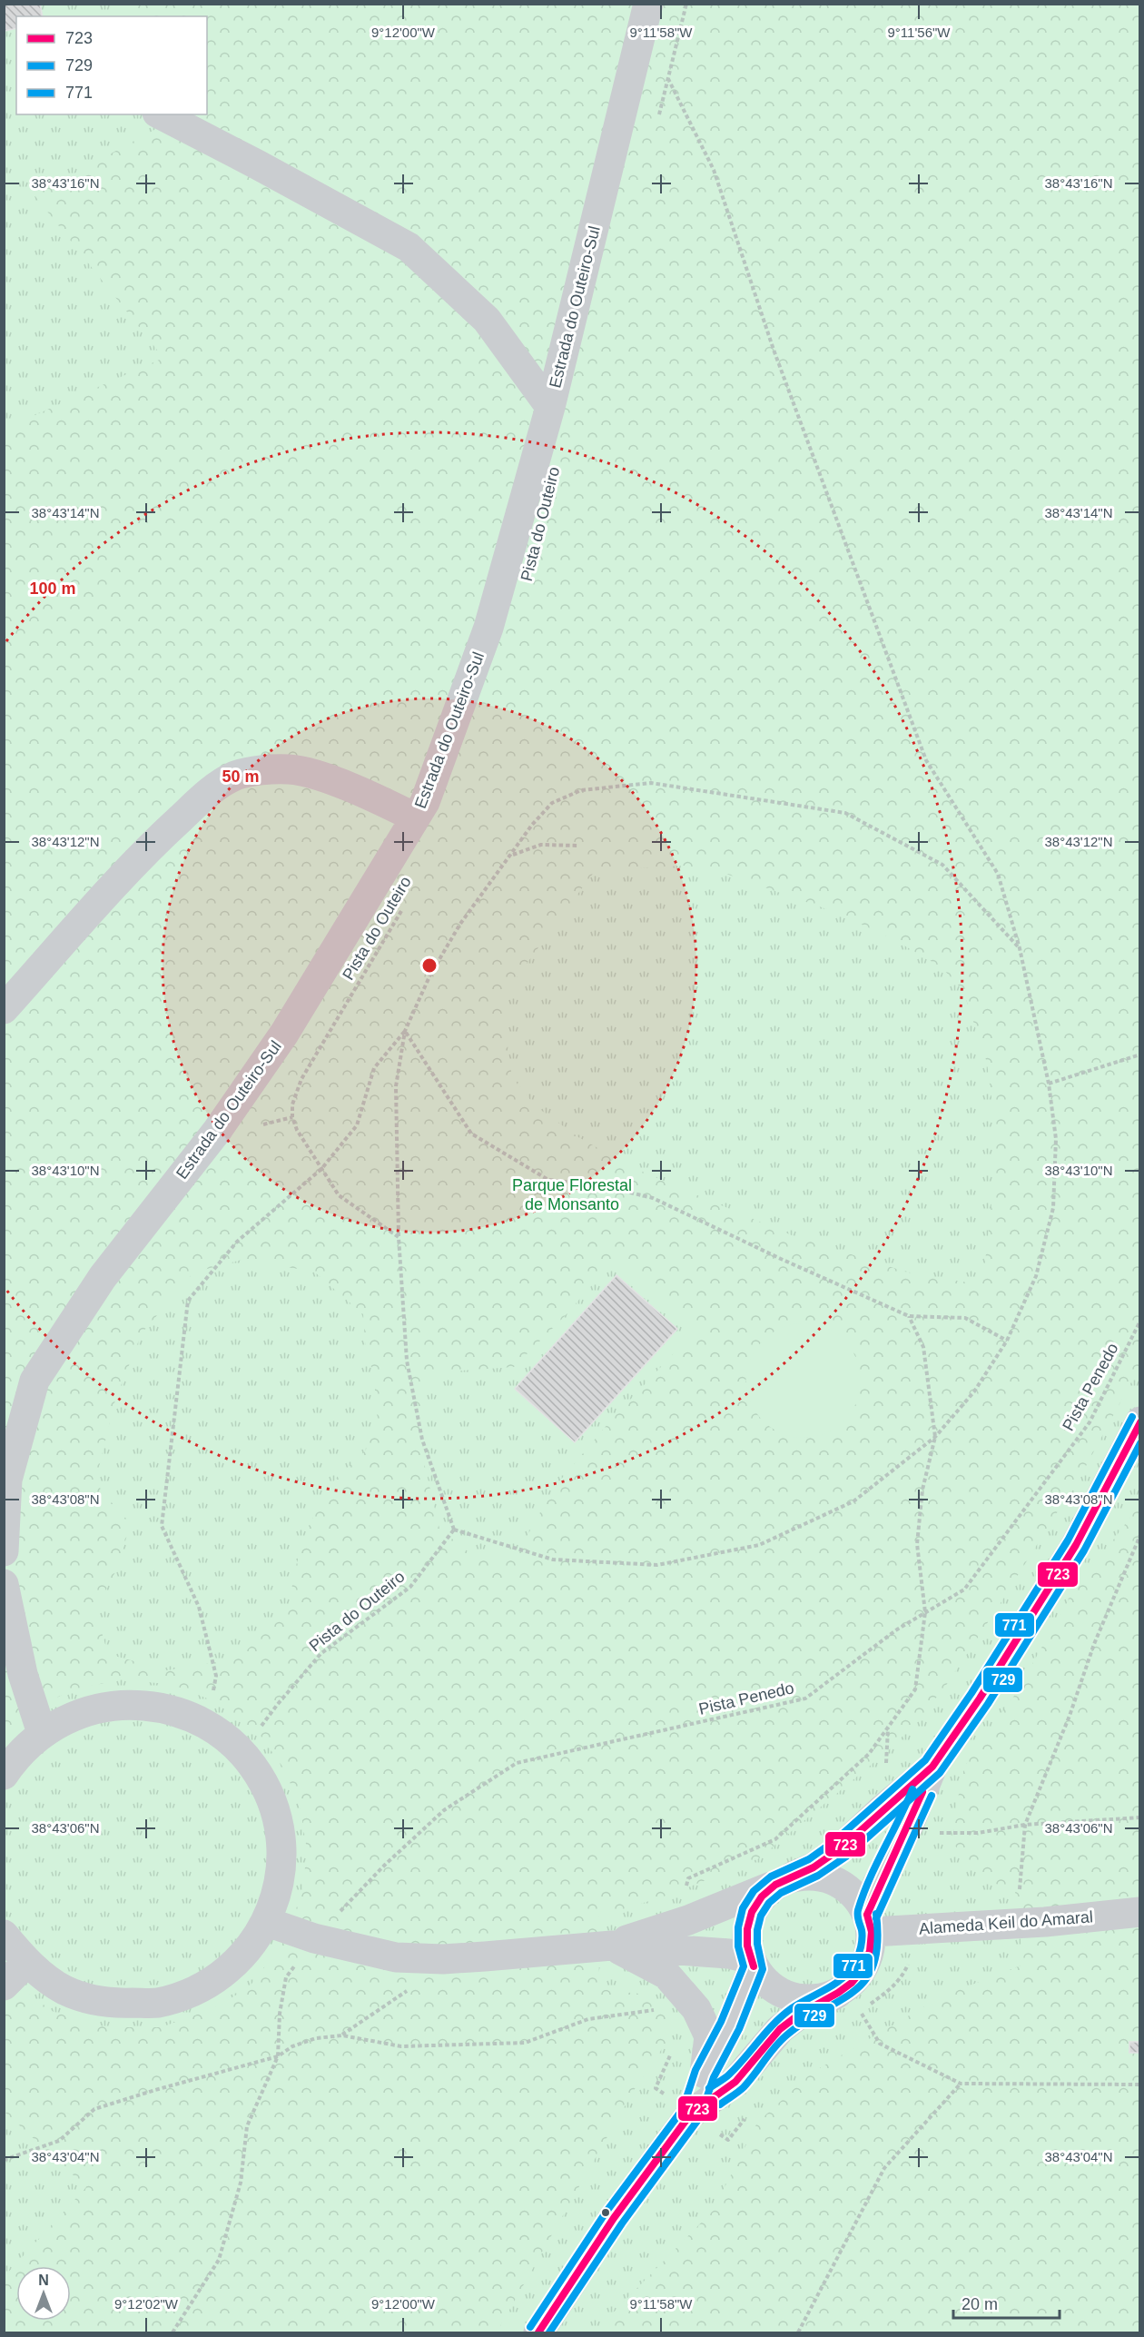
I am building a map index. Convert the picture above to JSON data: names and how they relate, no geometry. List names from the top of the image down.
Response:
{
  "streets": {
    "street": ["Estrada do Outeiro-Sul", "Alameda Keil do Amaral"],
    "path": ["Pista do Outeiro", "Pista Penedo"]
  },
  "parks": ["Parque Florestal de Monsanto"],
  "lines": ["transit line 771", "transit line 723", "transit line 729"],
  "legend": ["723", "729", "771"],
  "scale_bar": "20 m",
  "north": "top",
  "coordinates": [
    "9°12'00\"W",
    "9°11'58\"W",
    "9°11'56\"W",
    "38°43'16\"N",
    "38°43'14\"N",
    "38°43'12\"N",
    "38°43'10\"N",
    "38°43'08\"N",
    "38°43'06\"N",
    "38°43'04\"N",
    "9°12'02\"W"
  ],
  "rings": ["100 m", "50 m"]
}
